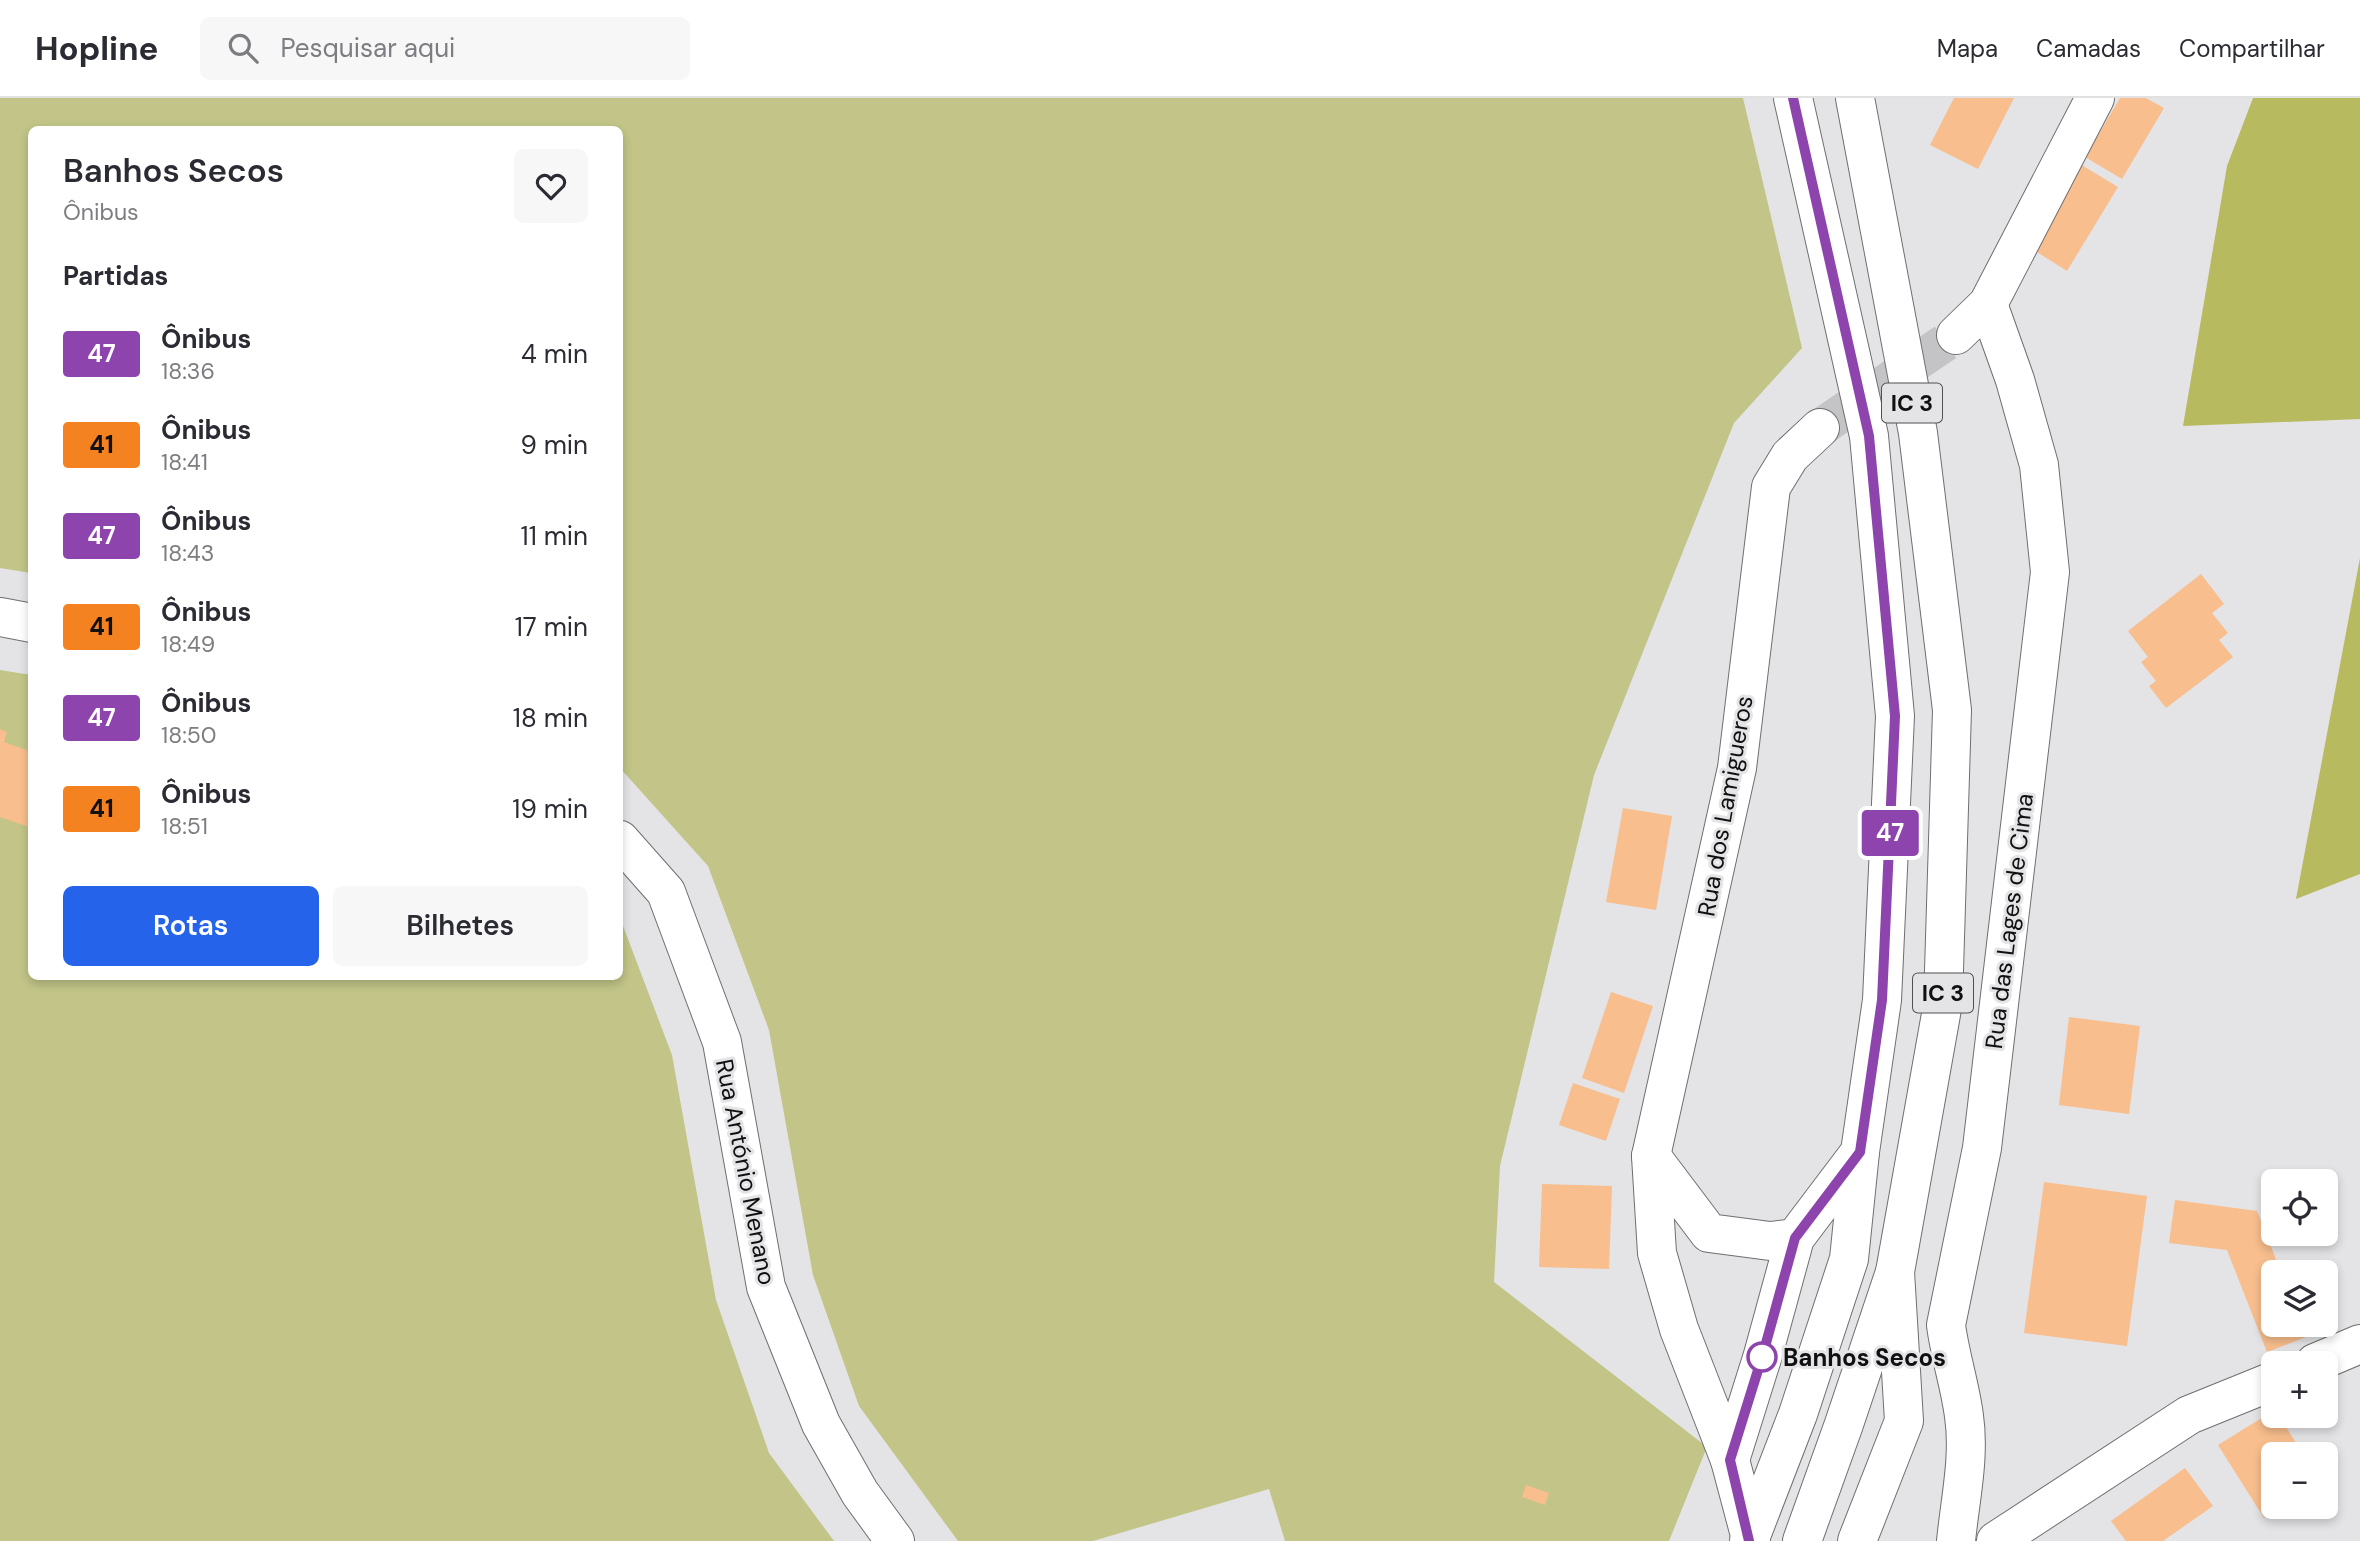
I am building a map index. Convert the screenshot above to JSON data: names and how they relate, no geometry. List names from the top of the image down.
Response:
{
  "streets": {
    "main road": [
      "IC 3",
      "Rua dos Lamigueros",
      "Rua das Lages de Cima",
      "Rua António Menano"
    ]
  },
  "crossings": [
    ["IC 3", "Rua dos Lamigueros"]
  ],
  "places": ["Banhos Secos"],
  "lines": ["bus line 47"],
  "page": {
    "header": "Hopline",
    "search": "Pesquisar aqui",
    "nav": ["Mapa", "Camadas", "Compartilhar"],
    "on_map": "47",
    "heading": [
      ["Banhos Secos", "Ônibus"],
      "Partidas"
    ],
    "list": [
      {
        "mark": "47",
        "name": "Ônibus",
        "note": "18:36",
        "value": "4 min"
      },
      {
        "mark": "41",
        "name": "Ônibus",
        "note": "18:41",
        "value": "9 min"
      },
      {
        "mark": "47",
        "name": "Ônibus",
        "note": "18:43",
        "value": "11 min"
      },
      {
        "mark": "41",
        "name": "Ônibus",
        "note": "18:49",
        "value": "17 min"
      },
      {
        "mark": "47",
        "name": "Ônibus",
        "note": "18:50",
        "value": "18 min"
      },
      {
        "mark": "41",
        "name": "Ônibus",
        "note": "18:51",
        "value": "19 min"
      }
    ],
    "buttons": ["Rotas", "Bilhetes"],
    "map_buttons": ["+", "−"]
  }
}
